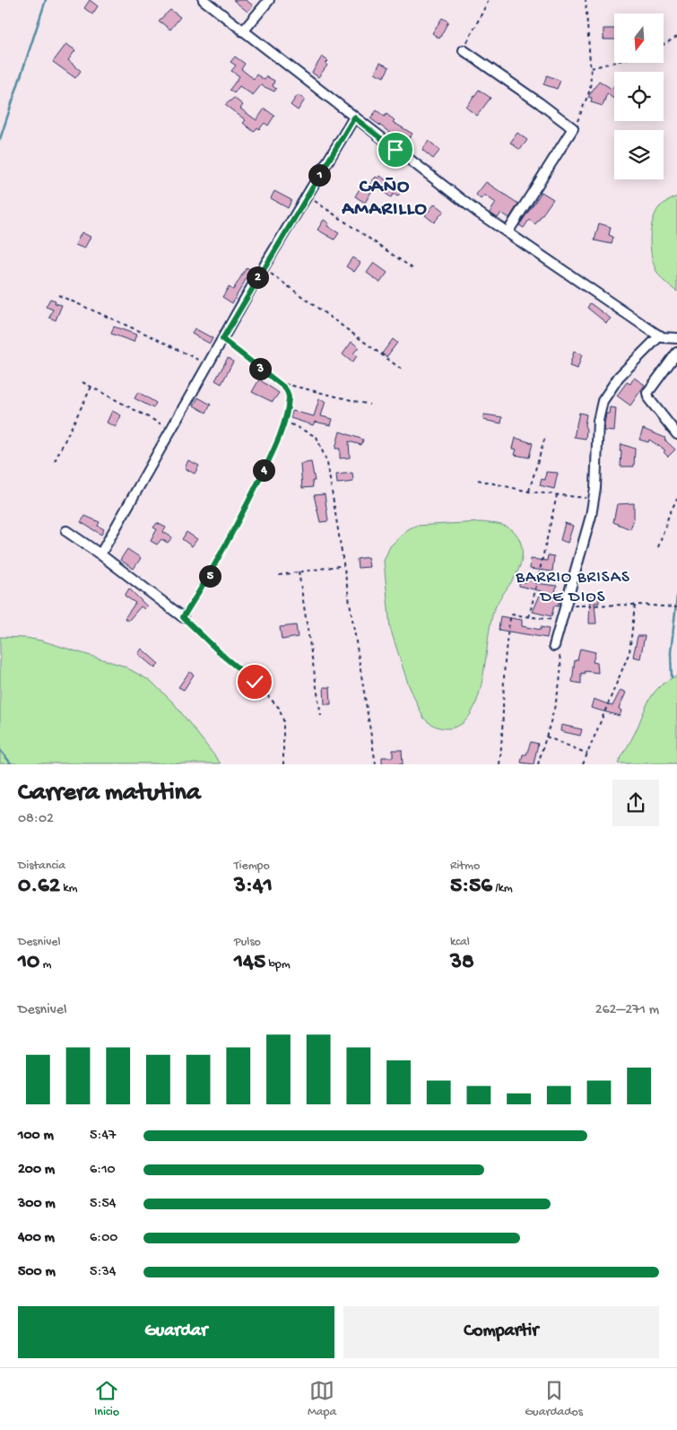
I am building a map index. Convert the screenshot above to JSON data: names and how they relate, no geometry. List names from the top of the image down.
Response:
{
  "districts": ["CAÑO AMARILLO", "BARRIO BRISAS DE DIOS"],
  "north": "bottom",
  "page": {
    "pins": [
      "1",
      "2",
      "3",
      "4",
      "5"
    ],
    "heading": ["Carrera matutina", "08:02"],
    "stats": [
      ["Distancia", "0.62 km"],
      ["Tiempo", "3:41"],
      ["Ritmo", "5:56 /km"],
      ["Desnivel", "10 m"],
      ["Pulso", "145 bpm"],
      ["kcal", "38"]
    ],
    "chart": ["Desnivel", "262–271 m"],
    "list": [
      {
        "name": "100 m",
        "note": "5:47"
      },
      {
        "name": "200 m",
        "note": "6:10"
      },
      {
        "name": "300 m",
        "note": "5:54"
      },
      {
        "name": "400 m",
        "note": "6:00"
      },
      {
        "name": "500 m",
        "note": "5:34"
      }
    ],
    "buttons": ["Guardar", "Compartir"],
    "tabs": ["Inicio", "Mapa", "Guardados"]
  }
}
